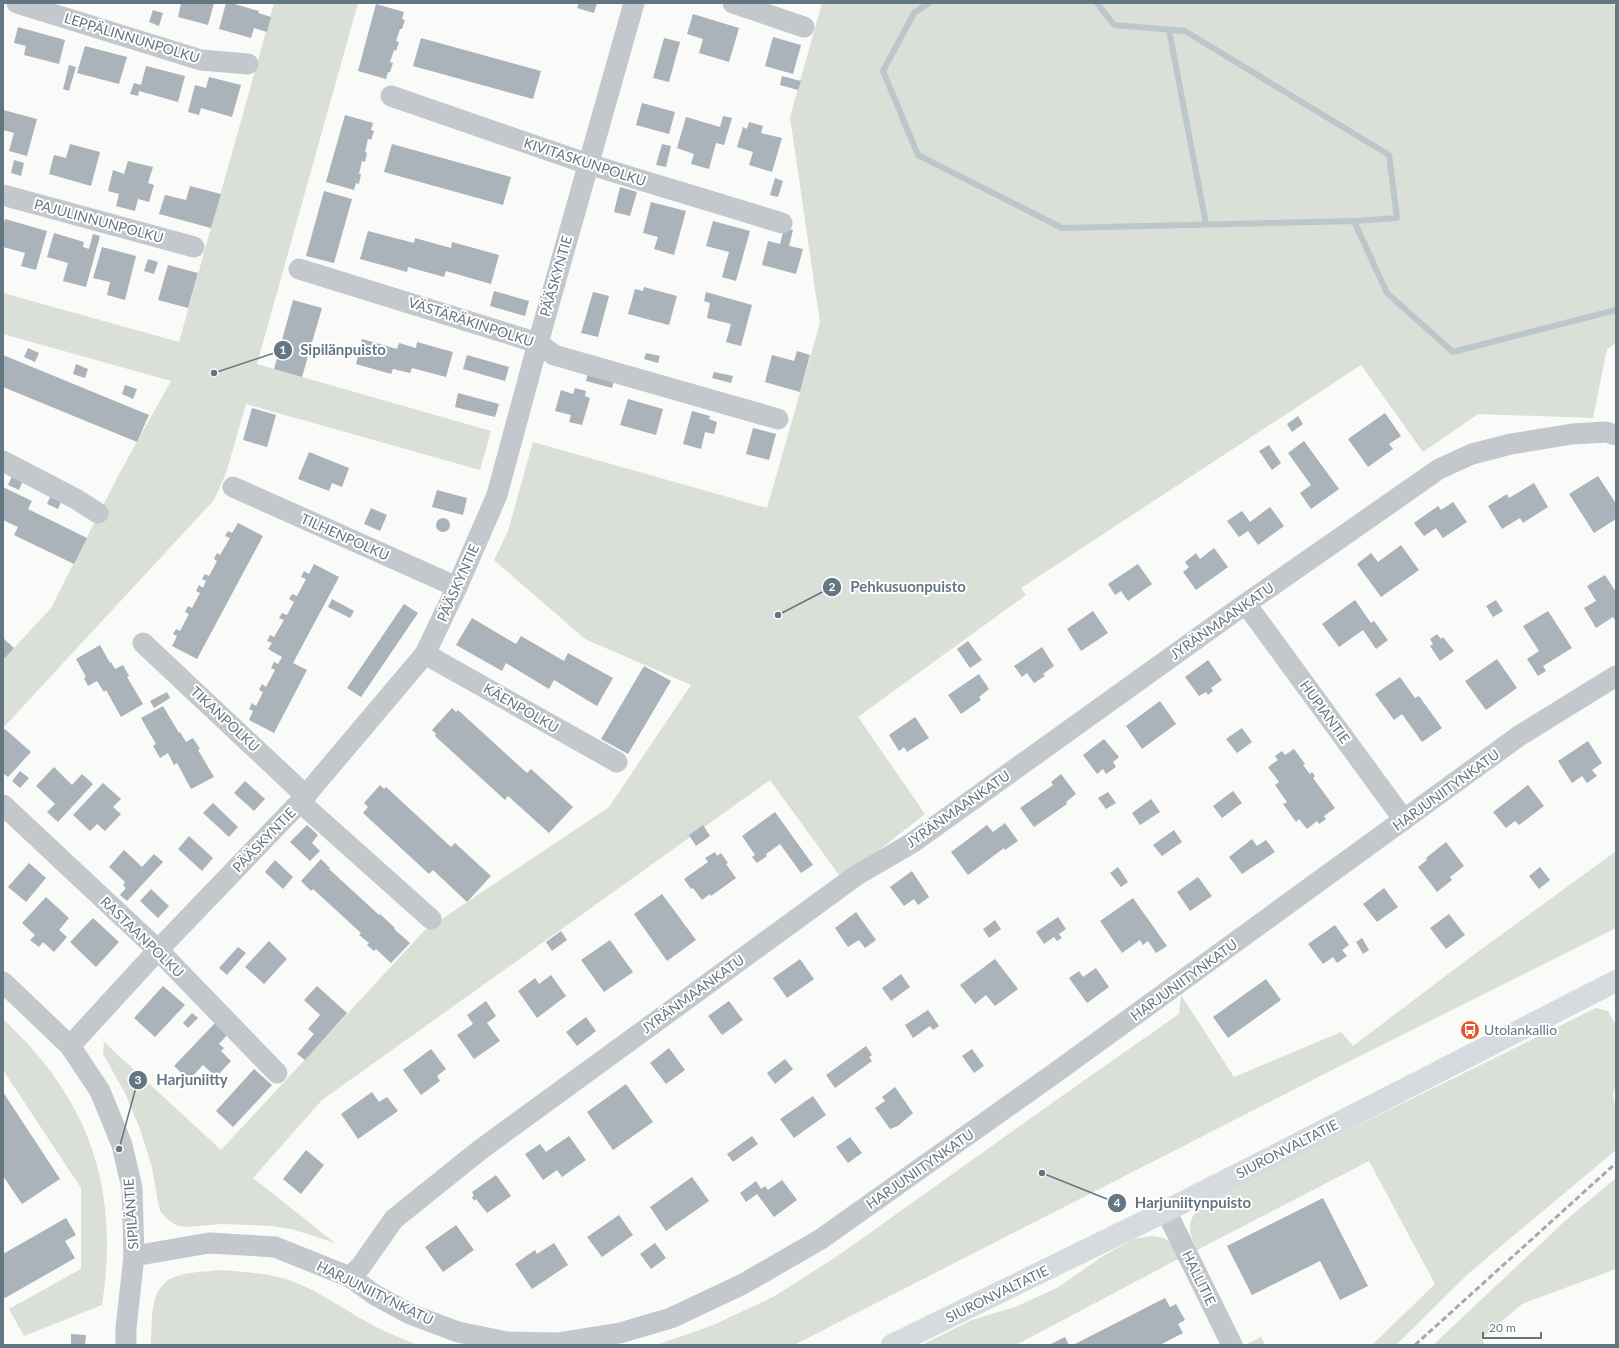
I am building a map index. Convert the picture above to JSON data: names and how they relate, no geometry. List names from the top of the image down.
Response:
{
  "streets": {
    "main road": ["SIURONVALTATIE"],
    "street": [
      "LEPPÄLINNUNPOLKU",
      "KIVITASKUNPOLKU",
      "PAJULINNUNPOLKU",
      "PÄÄSKYNTIE",
      "VÄSTÄRÄKINPOLKU",
      "TILHENPOLKU",
      "JYRÄNMAANKATU",
      "KÄENPOLKU",
      "HUPIANTIE",
      "TIKANPOLKU",
      "HARJUNIITYNKATU",
      "RASTAANPOLKU",
      "SIPILÄNTIE",
      "HALLITIE"
    ]
  },
  "crossings": [
    ["KIVITASKUNPOLKU", "PÄÄSKYNTIE"],
    ["PÄÄSKYNTIE", "VÄSTÄRÄKINPOLKU"],
    ["PÄÄSKYNTIE", "TILHENPOLKU"],
    ["PÄÄSKYNTIE", "KÄENPOLKU"],
    ["PÄÄSKYNTIE", "TIKANPOLKU"],
    ["PÄÄSKYNTIE", "RASTAANPOLKU"],
    ["PÄÄSKYNTIE", "SIPILÄNTIE"],
    ["JYRÄNMAANKATU", "HUPIANTIE"],
    ["JYRÄNMAANKATU", "HARJUNIITYNKATU"],
    ["HUPIANTIE", "HARJUNIITYNKATU"],
    ["HARJUNIITYNKATU", "SIPILÄNTIE"],
    ["SIURONVALTATIE", "HALLITIE"]
  ],
  "places": {
    "other": [
      "Sipilänpuisto",
      "Pehkusuonpuisto",
      "Harjuniitty",
      "Harjuniitynpuisto"
    ],
    "bus stop": ["Utolankallio"]
  },
  "scale_bar": "20 m"
}
